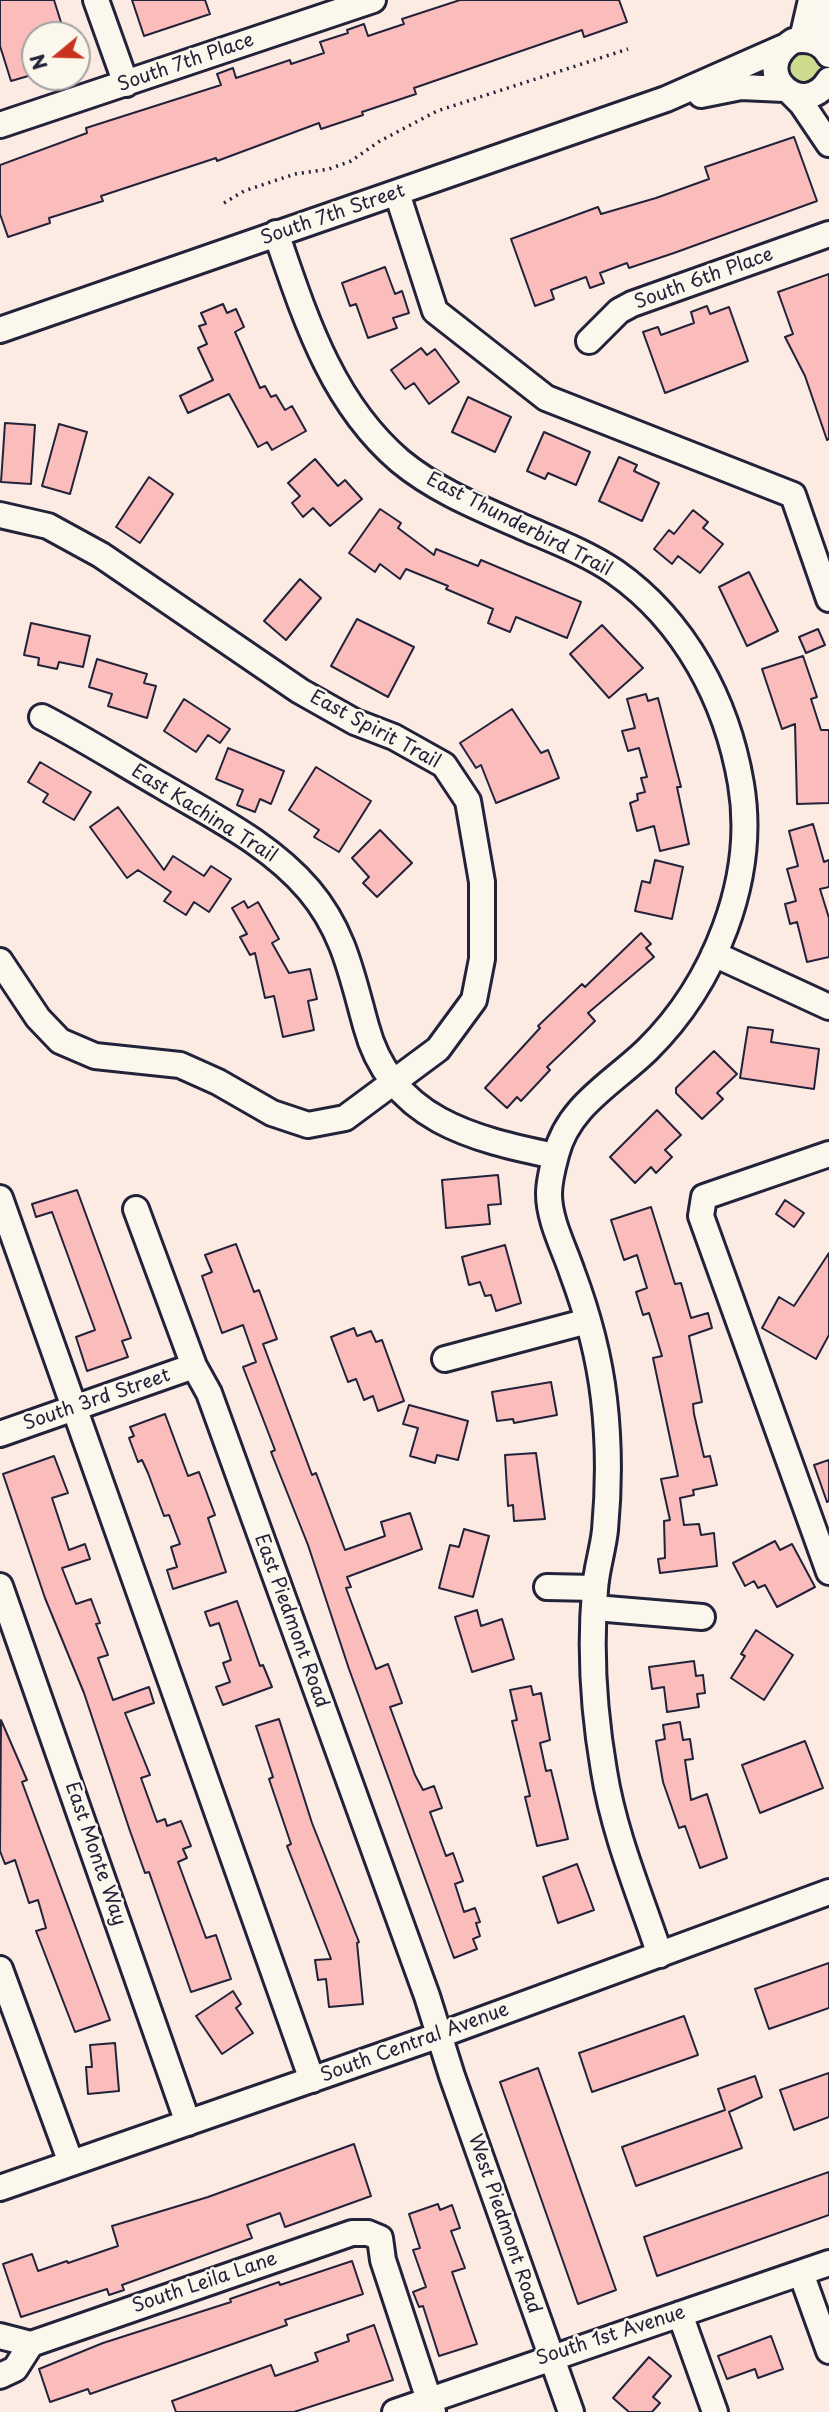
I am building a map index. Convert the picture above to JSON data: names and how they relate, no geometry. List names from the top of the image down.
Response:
{
  "streets": {
    "street": [
      "South 7th Place",
      "South 7th Street",
      "South 6th Place",
      "East Thunderbird Trail",
      "East Spirit Trail",
      "East Kachina Trail",
      "South 3rd Street",
      "East Piedmont Road",
      "East Monte Way",
      "South Central Avenue",
      "West Piedmont Road",
      "South Leila Lane",
      "South 1st Avenue"
    ]
  },
  "crossings": [
    ["South 7th Street", "East Thunderbird Trail"],
    ["East Thunderbird Trail", "East Kachina Trail"],
    ["East Thunderbird Trail", "South Central Avenue"],
    ["East Spirit Trail", "East Kachina Trail"],
    ["South 3rd Street", "East Piedmont Road"],
    ["East Piedmont Road", "South Central Avenue"],
    ["East Piedmont Road", "West Piedmont Road"],
    ["East Monte Way", "South Central Avenue"],
    ["South Central Avenue", "West Piedmont Road"],
    ["West Piedmont Road", "South 1st Avenue"],
    ["South Leila Lane", "South 1st Avenue"]
  ],
  "north": "left"
}
